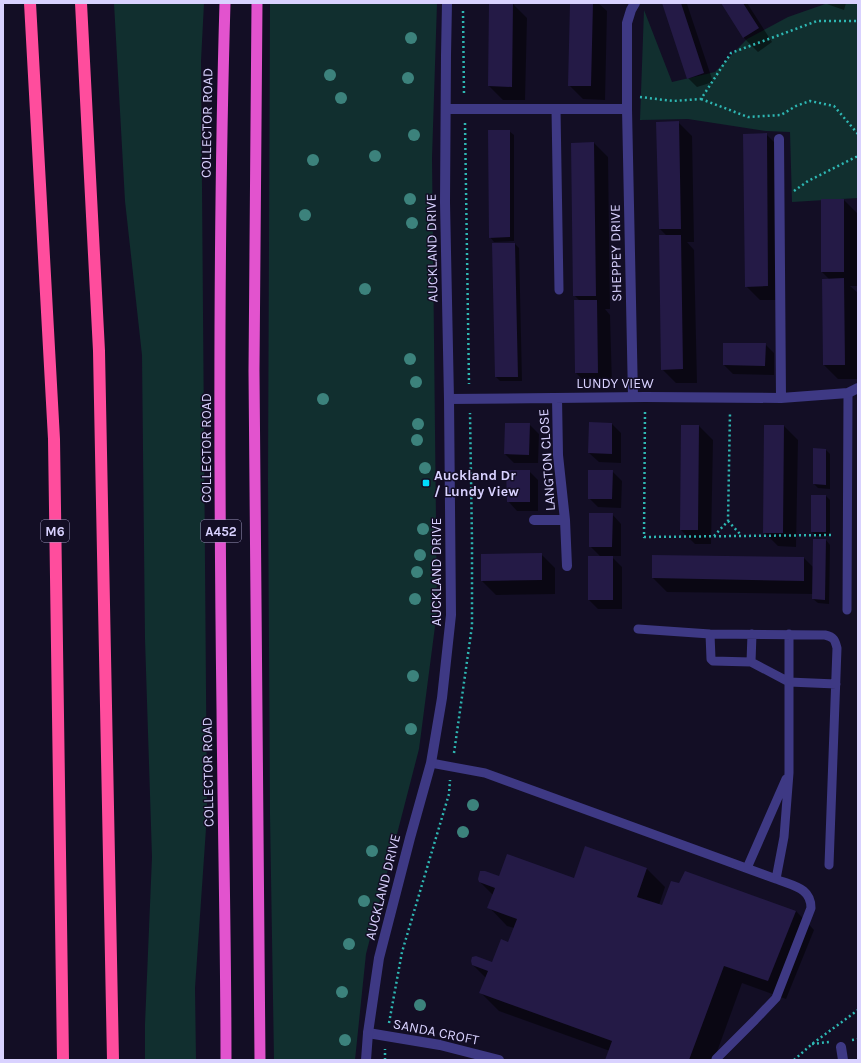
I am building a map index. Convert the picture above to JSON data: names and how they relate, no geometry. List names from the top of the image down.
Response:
{
  "streets": {
    "highway": ["COLLECTOR ROAD", "M6", "A452"],
    "street": [
      "AUCKLAND DRIVE",
      "SHEPPEY DRIVE",
      "LUNDY VIEW",
      "LANGTON CLOSE",
      "SANDA CROFT"
    ]
  },
  "crossings": [
    ["AUCKLAND DRIVE", "LUNDY VIEW"],
    ["AUCKLAND DRIVE", "SANDA CROFT"],
    ["SHEPPEY DRIVE", "LUNDY VIEW"],
    ["LUNDY VIEW", "LANGTON CLOSE"]
  ],
  "places": {
    "transit": ["Auckland Dr / Lundy View"]
  }
}
